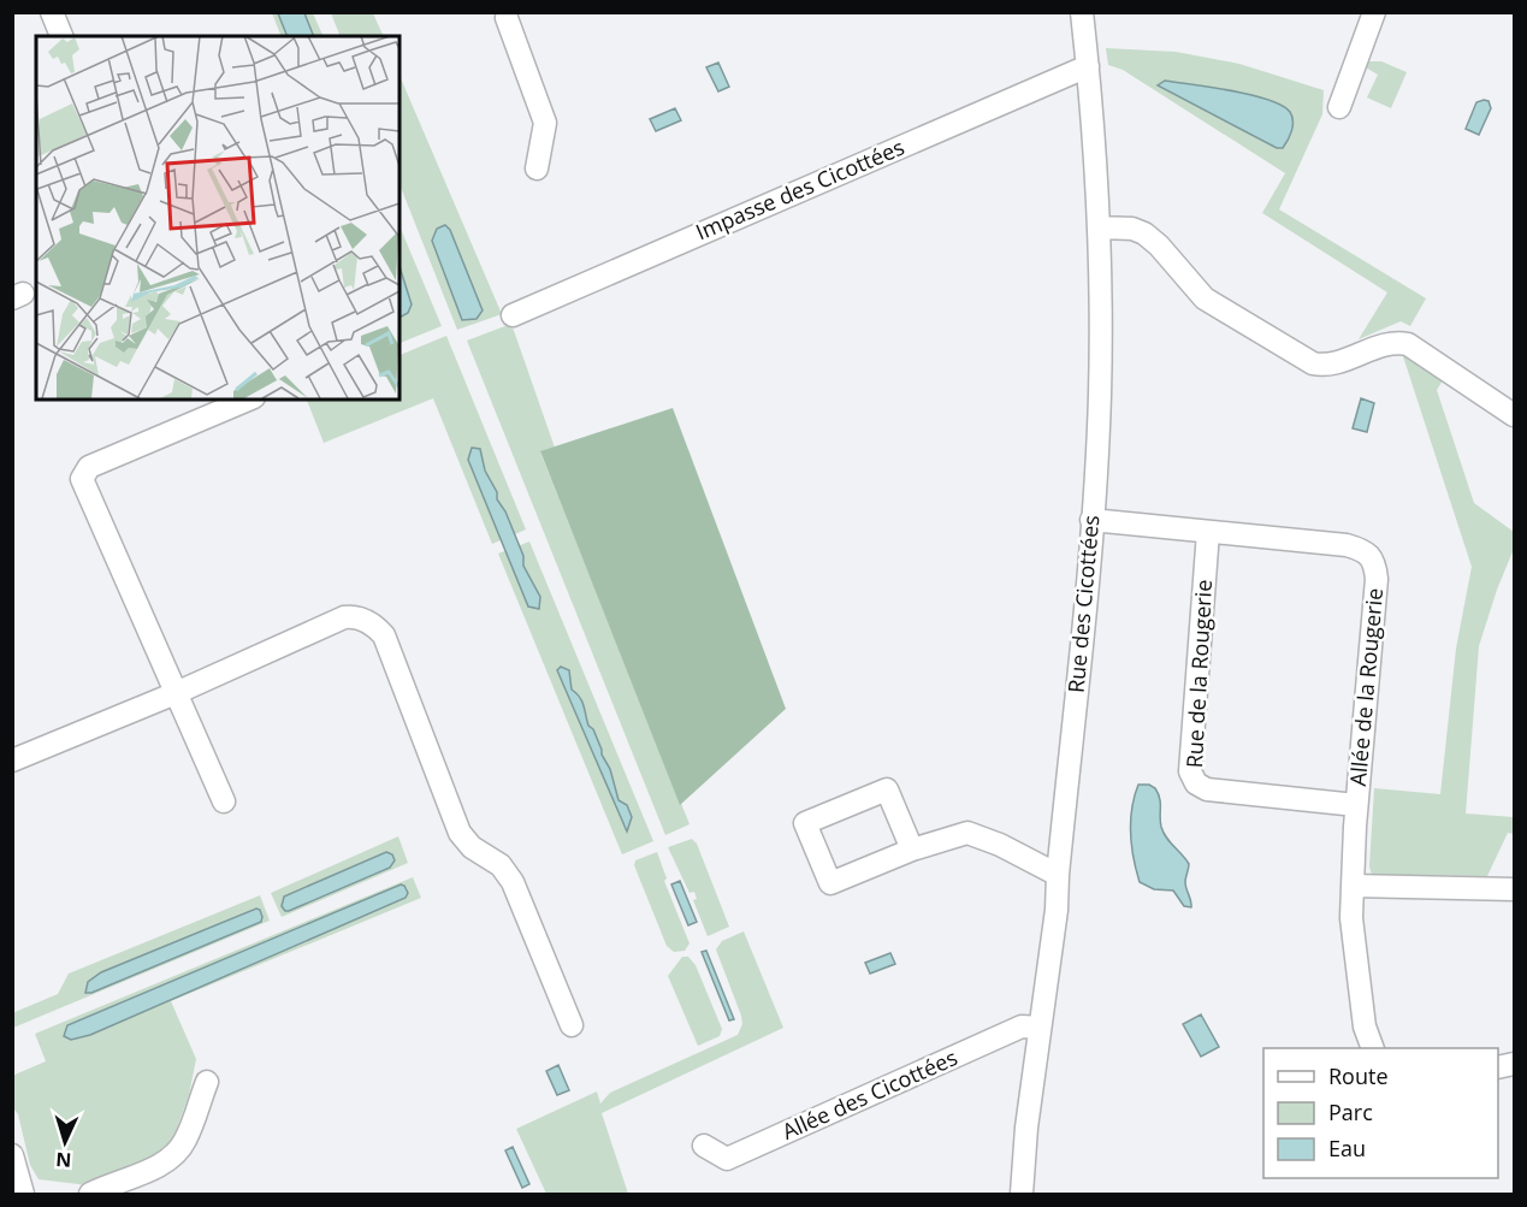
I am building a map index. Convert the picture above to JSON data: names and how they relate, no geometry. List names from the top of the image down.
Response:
{
  "streets": {
    "street": [
      "Impasse des Cicottées",
      "Rue des Cicottées",
      "Rue de la Rougerie",
      "Allée de la Rougerie",
      "Allée des Cicottées"
    ]
  },
  "crossings": [
    ["Impasse des Cicottées", "Rue des Cicottées"],
    ["Rue des Cicottées", "Allée de la Rougerie"],
    ["Rue des Cicottées", "Allée des Cicottées"],
    ["Rue de la Rougerie", "Allée de la Rougerie"]
  ],
  "legend": ["Route", "Parc", "Eau"],
  "north": "bottom"
}
